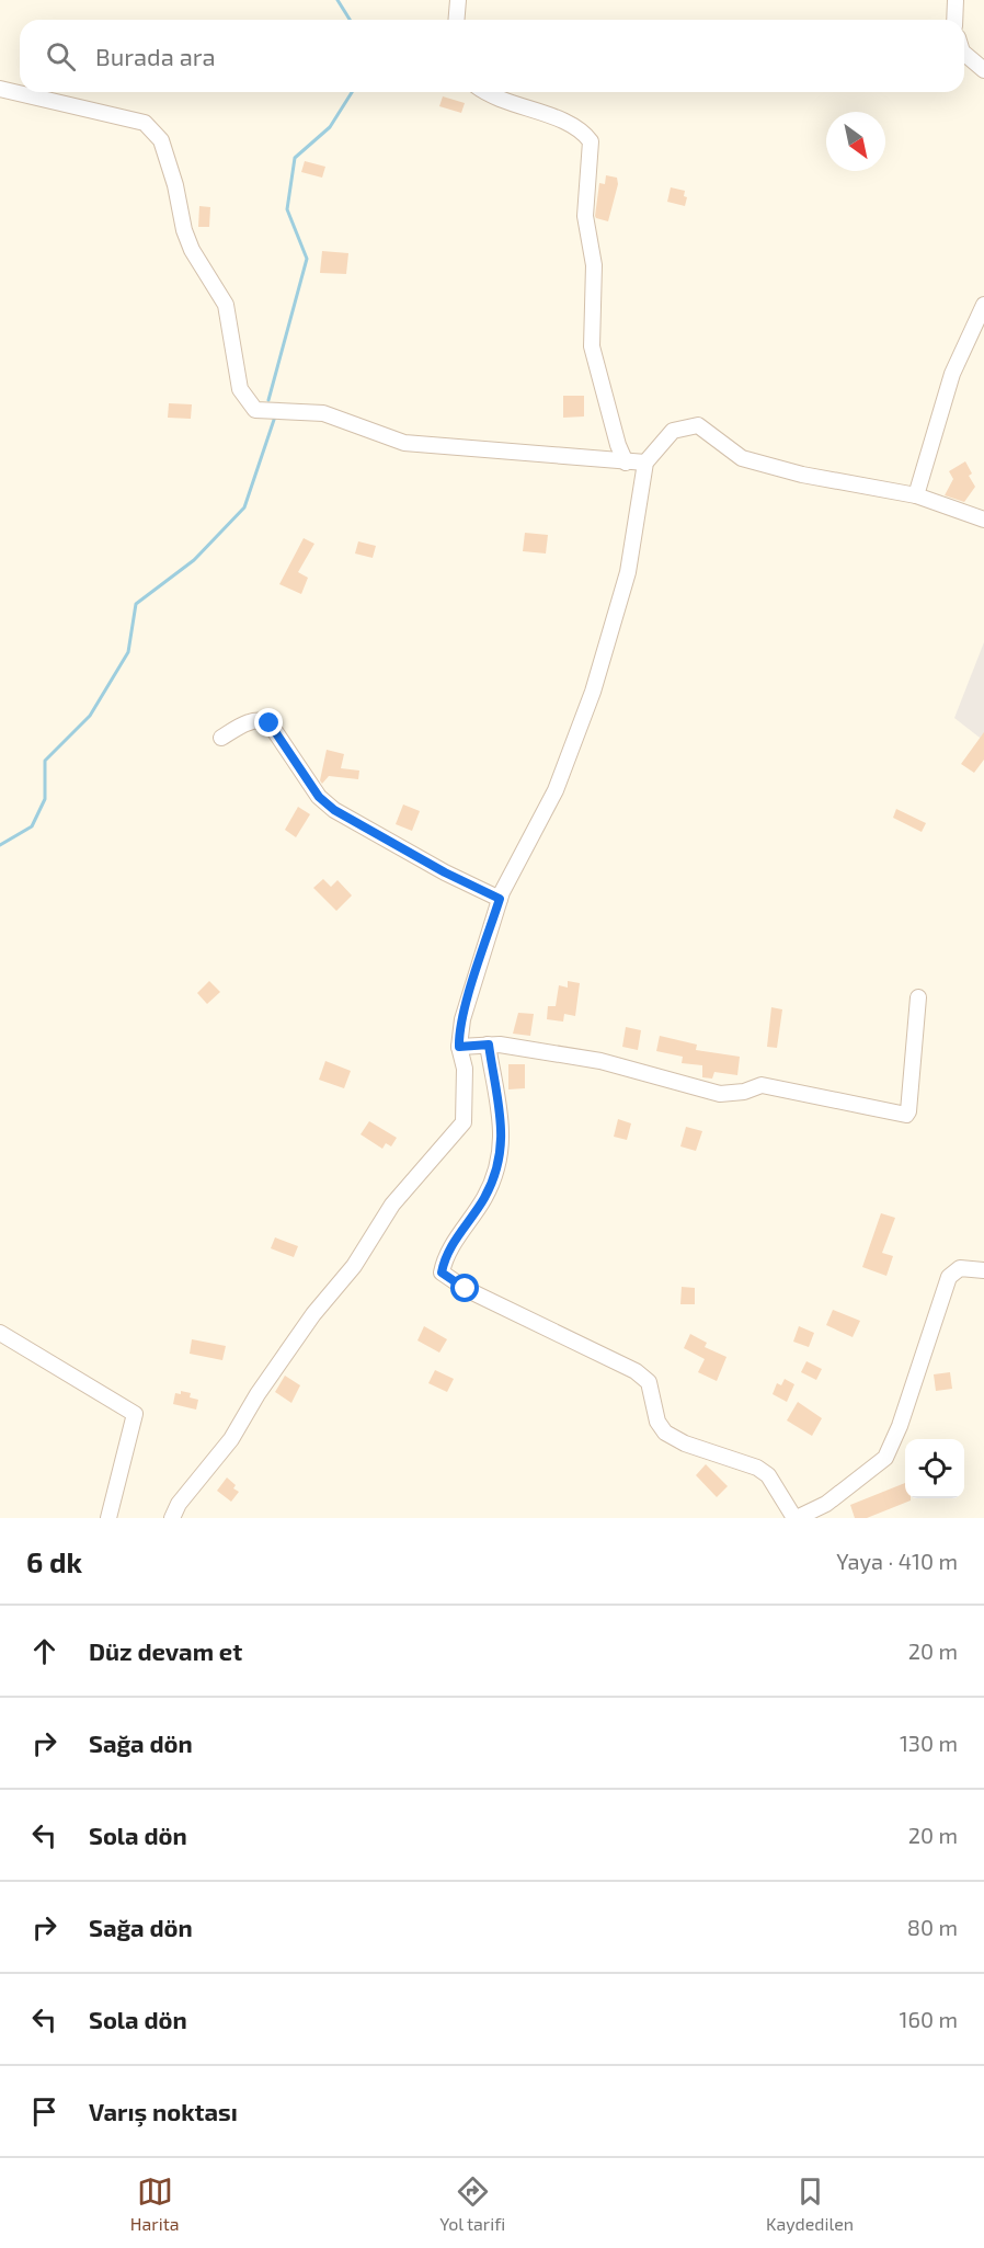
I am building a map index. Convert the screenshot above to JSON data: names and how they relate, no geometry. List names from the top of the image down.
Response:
{
  "north": "bottom right",
  "page": {
    "search": "Burada ara",
    "heading": ["6 dk", "Yaya · 410 m"],
    "list": [
      ["Düz devam et", "20 m"],
      ["Sağa dön", "130 m"],
      ["Sola dön", "20 m"],
      ["Sağa dön", "80 m"],
      ["Sola dön", "160 m"],
      "Varış noktası"
    ],
    "nav": ["Harita", "Yol tarifi", "Kaydedilen"]
  }
}
